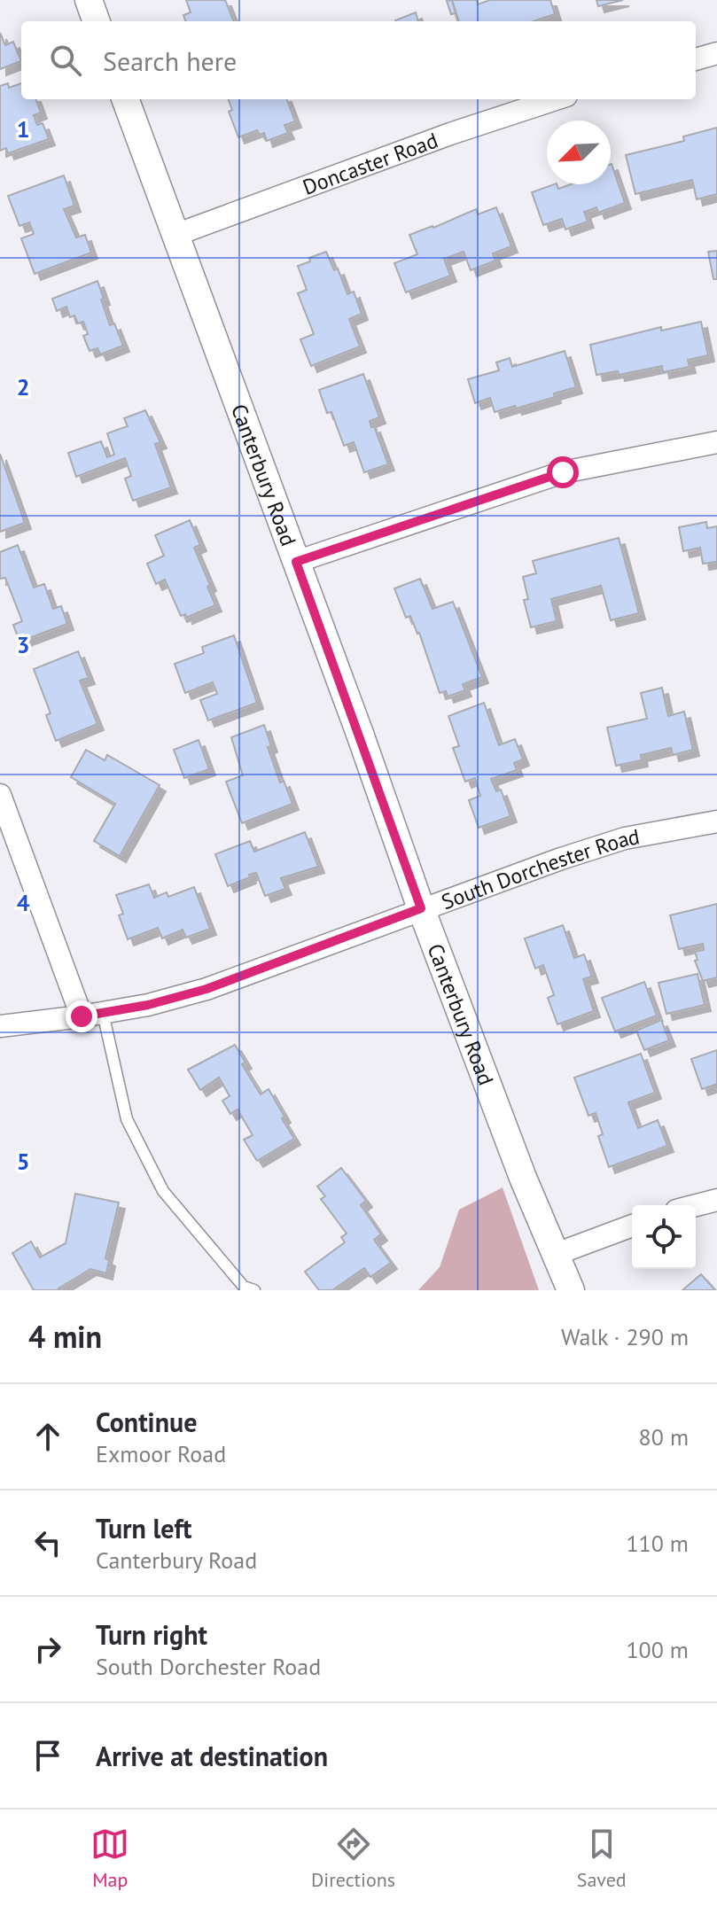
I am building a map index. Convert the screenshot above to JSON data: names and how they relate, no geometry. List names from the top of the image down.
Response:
{
  "streets": {
    "street": ["Doncaster Road", "Canterbury Road", "South Dorchester Road"]
  },
  "crossings": [
    ["Doncaster Road", "Canterbury Road"],
    ["Canterbury Road", "South Dorchester Road"]
  ],
  "north": "bottom left",
  "page": {
    "search": "Search here",
    "heading": ["4 min", "Walk · 290 m"],
    "list": [
      ["Continue", "Exmoor Road", "80 m"],
      ["Turn left", "Canterbury Road", "110 m"],
      ["Turn right", "South Dorchester Road", "100 m"],
      "Arrive at destination"
    ],
    "nav": ["Map", "Directions", "Saved"]
  },
  "grid": {
    "rows": [
      "1",
      "2",
      "3",
      "4",
      "5"
    ]
  }
}
